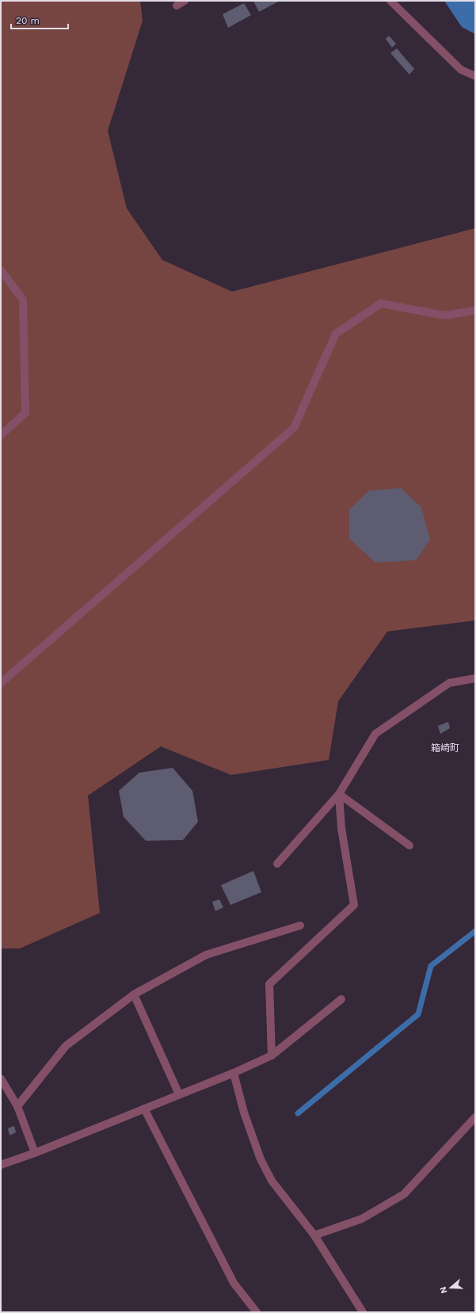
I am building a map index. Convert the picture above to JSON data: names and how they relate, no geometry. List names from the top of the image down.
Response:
{
  "districts": ["箱崎町"],
  "scale_bar": "20 m",
  "north": "left"
}
